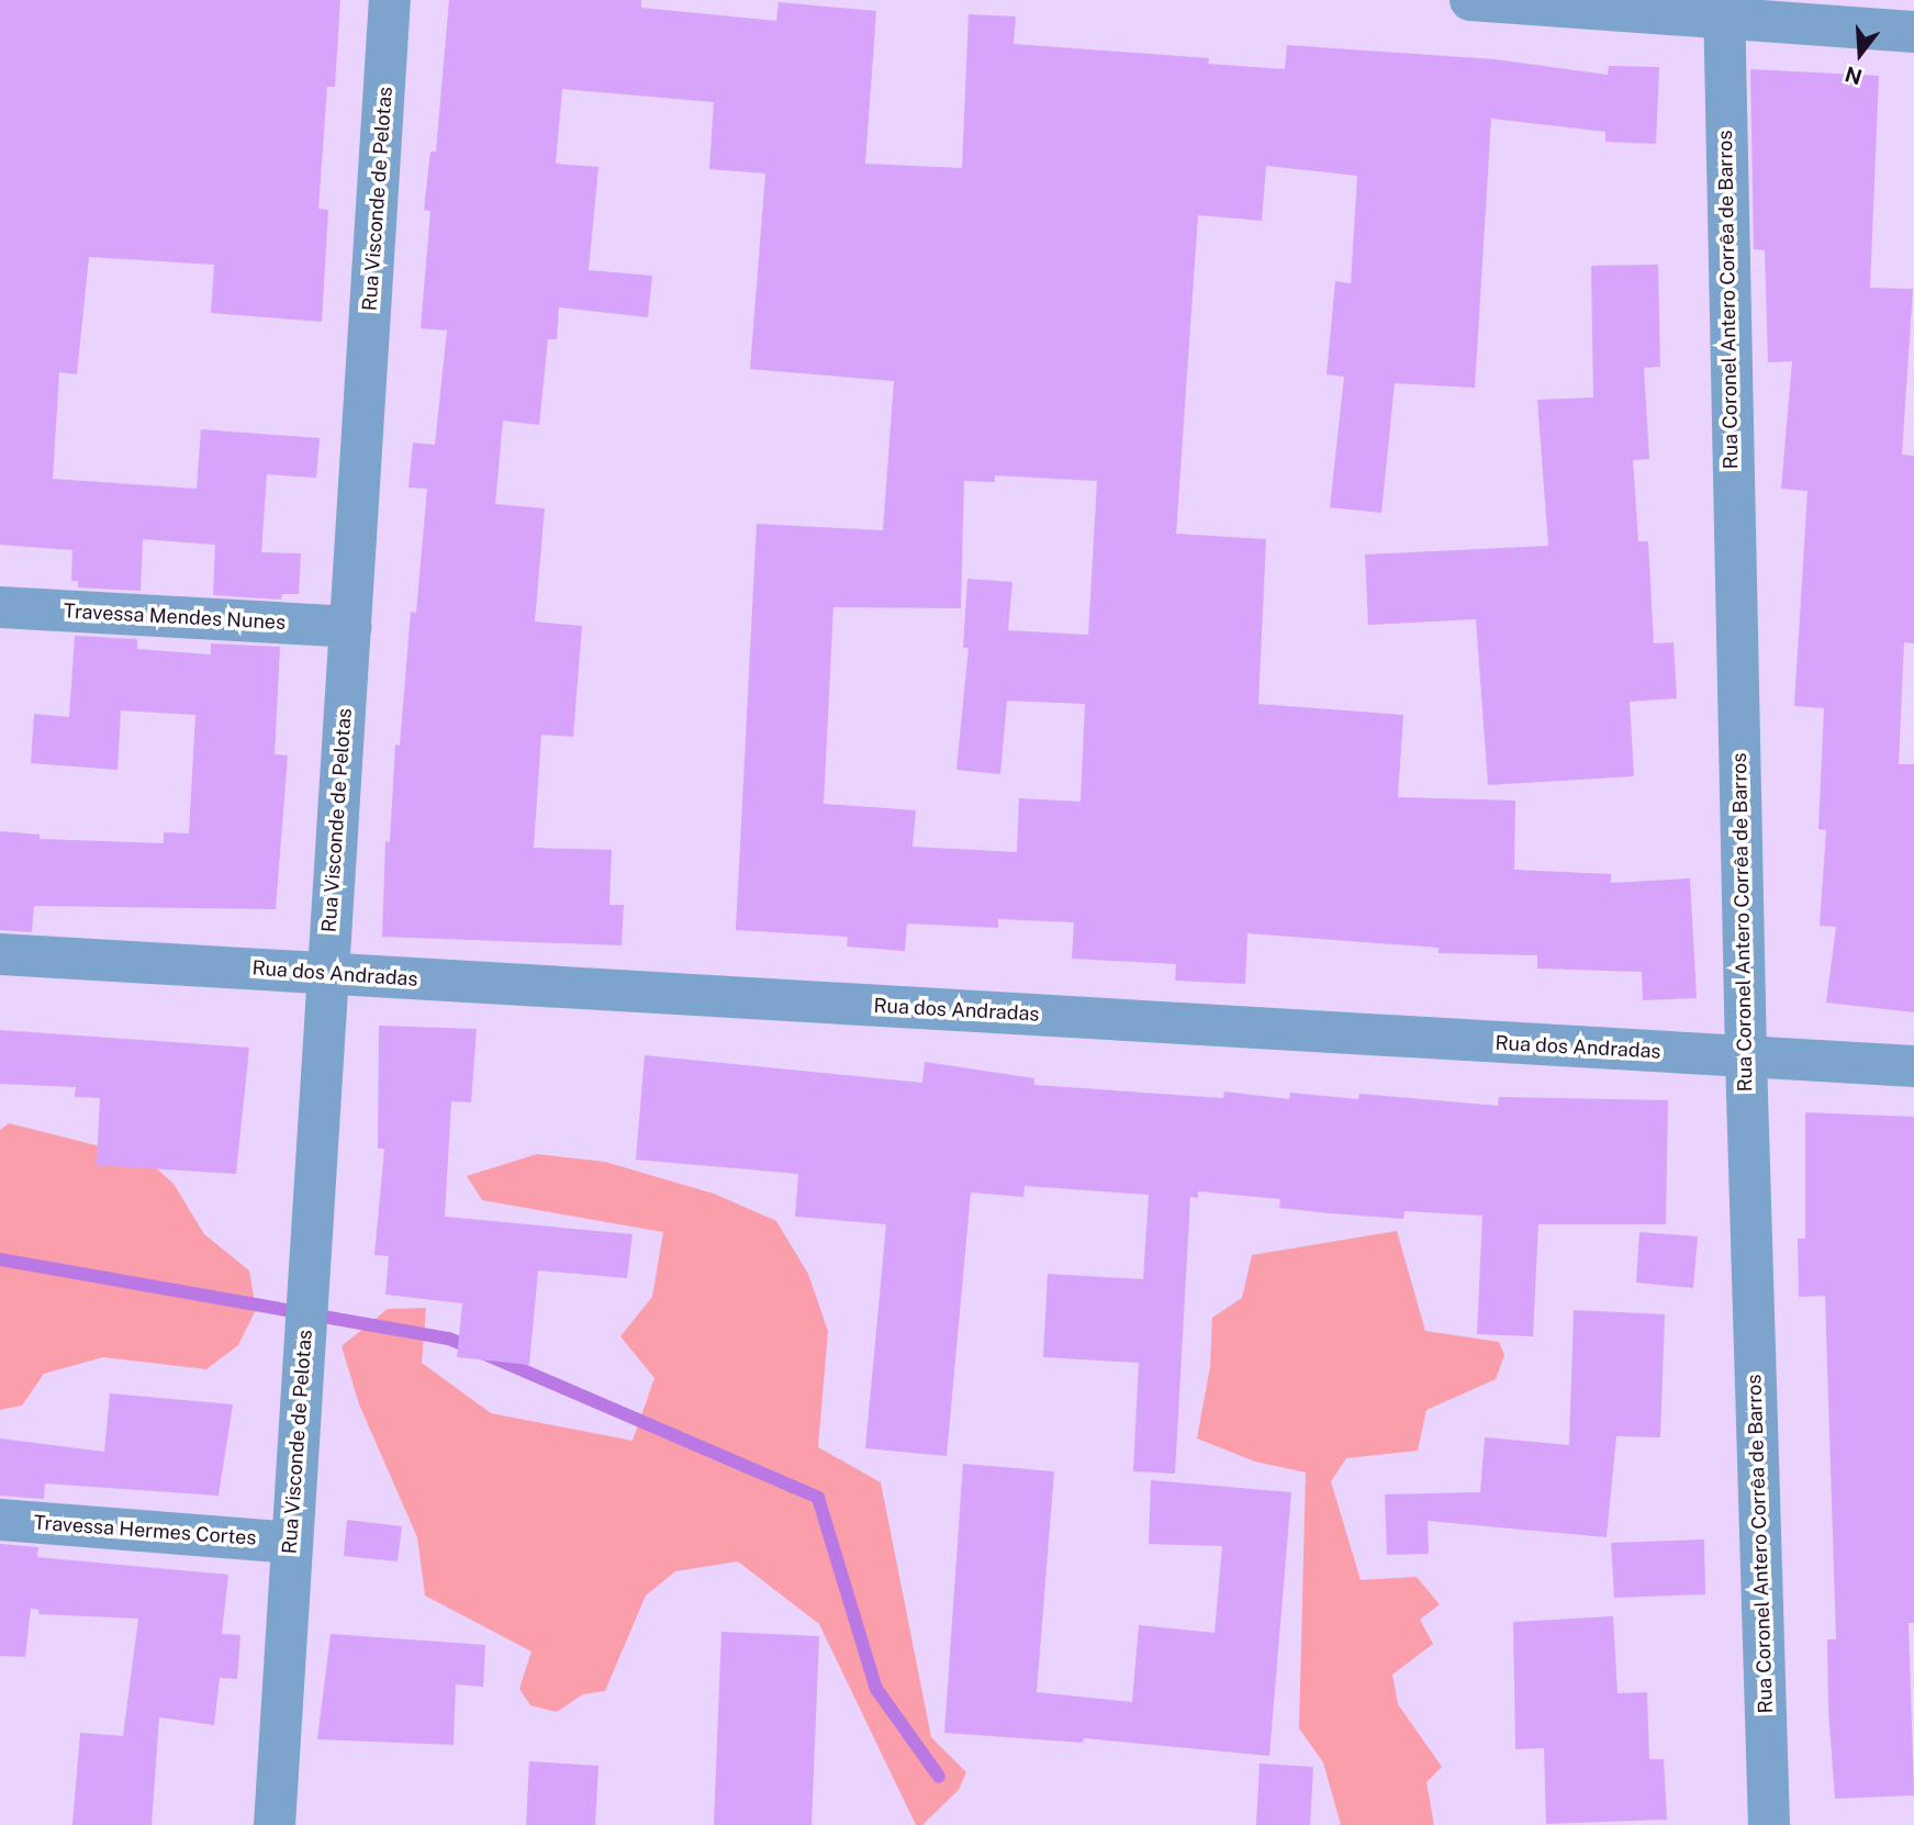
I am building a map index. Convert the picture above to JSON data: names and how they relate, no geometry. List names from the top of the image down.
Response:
{
  "streets": {
    "street": [
      "Rua Visconde de Pelotas",
      "Rua Coronel Antero Corrêa de Barros",
      "Travessa Mendes Nunes",
      "Rua dos Andradas",
      "Travessa Hermes Cortes"
    ]
  },
  "crossings": [
    ["Rua Visconde de Pelotas", "Travessa Mendes Nunes"],
    ["Rua Visconde de Pelotas", "Rua dos Andradas"],
    ["Rua Visconde de Pelotas", "Travessa Hermes Cortes"],
    ["Rua Coronel Antero Corrêa de Barros", "Rua dos Andradas"]
  ],
  "north": "bottom"
}
